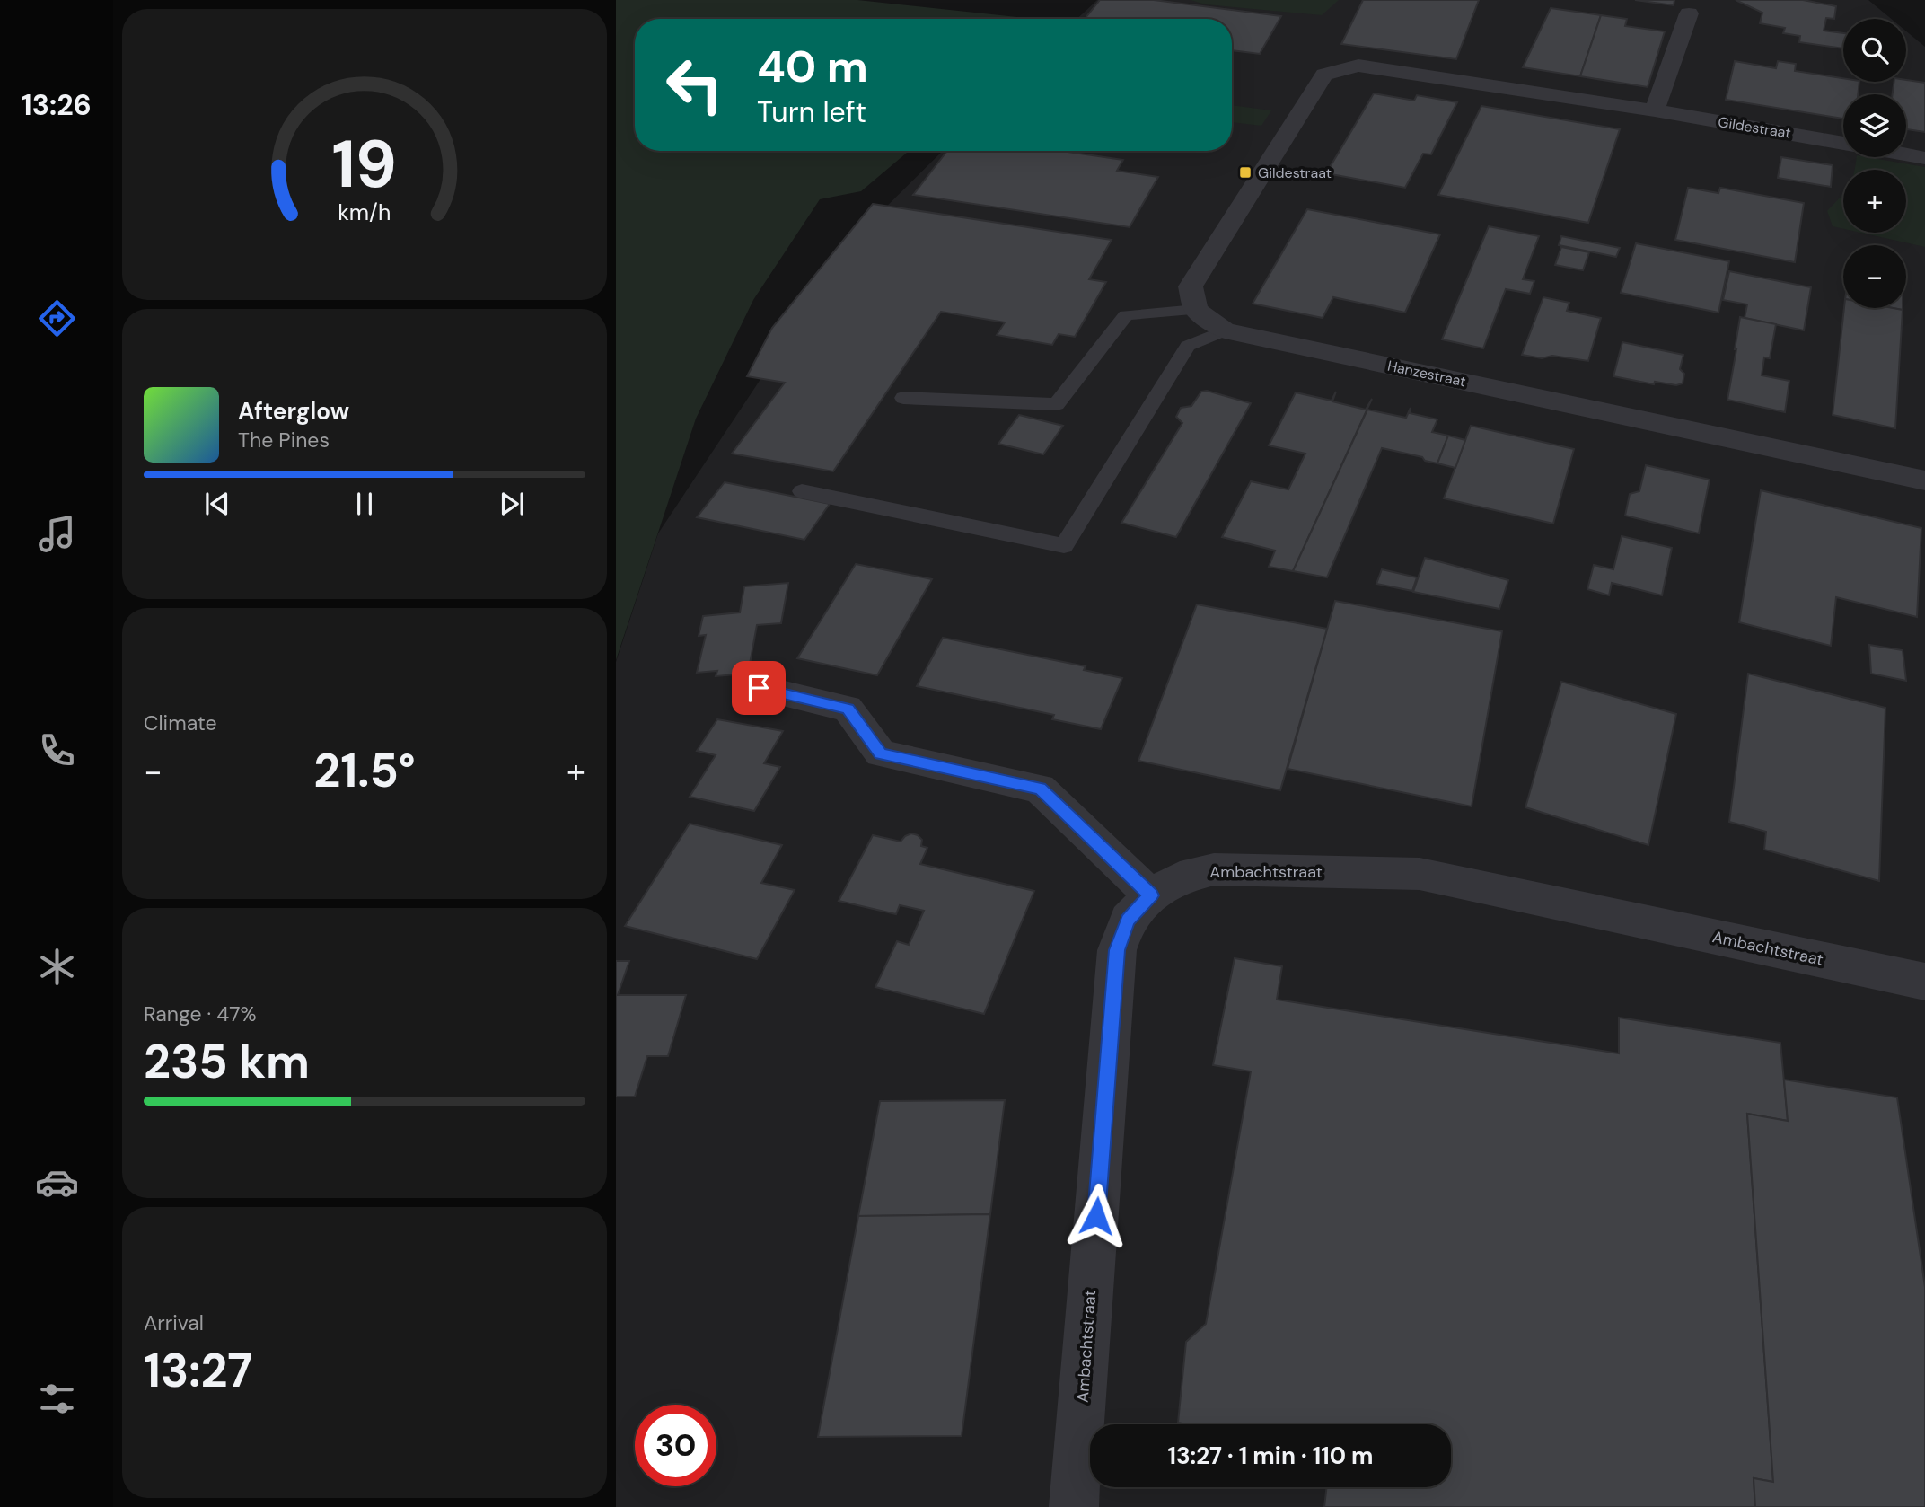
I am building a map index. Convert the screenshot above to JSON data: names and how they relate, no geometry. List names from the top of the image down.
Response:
{
  "streets": {
    "street": ["Gildestraat", "Hanzestraat", "Ambachtstraat"]
  },
  "crossings": [
    ["Gildestraat", "Hanzestraat"]
  ],
  "places": {
    "transit": ["Gildestraat"]
  },
  "page": {
    "tabs": "13:26",
    "map_buttons": ["+", "−"],
    "turn": ["40 m", "Turn left"],
    "song": ["Afterglow", "The Pines"],
    "tile": [
      "Climate",
      ["Range · 47%", "235 km"],
      ["Arrival", "13:27"]
    ],
    "heat": ["−", "21.5°", "+"],
    "limit": "30",
    "trip": "13:27 · 1 min · 110 m",
    "gauge": ["19", "km/h"]
  }
}
